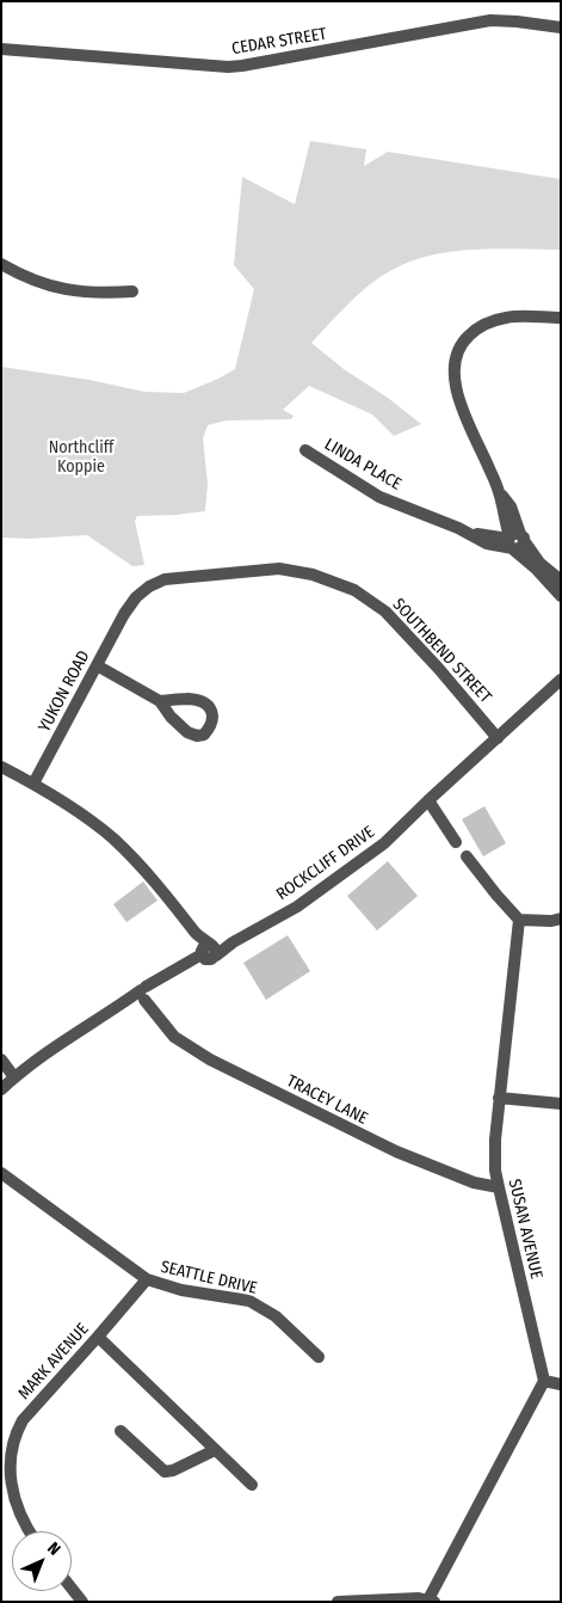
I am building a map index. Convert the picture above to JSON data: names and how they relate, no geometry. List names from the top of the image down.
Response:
{
  "streets": {
    "street": [
      "CEDAR STREET",
      "LINDA PLACE",
      "SOUTHBEND STREET",
      "YUKON ROAD",
      "ROCKCLIFF DRIVE",
      "TRACEY LANE",
      "SUSAN AVENUE",
      "SEATTLE DRIVE",
      "MARK AVENUE"
    ]
  },
  "crossings": [
    ["SOUTHBEND STREET", "YUKON ROAD"],
    ["SOUTHBEND STREET", "ROCKCLIFF DRIVE"],
    ["ROCKCLIFF DRIVE", "TRACEY LANE"],
    ["TRACEY LANE", "SUSAN AVENUE"],
    ["SEATTLE DRIVE", "MARK AVENUE"]
  ],
  "parks": ["Northcliff Koppie"],
  "north": "top right"
}
